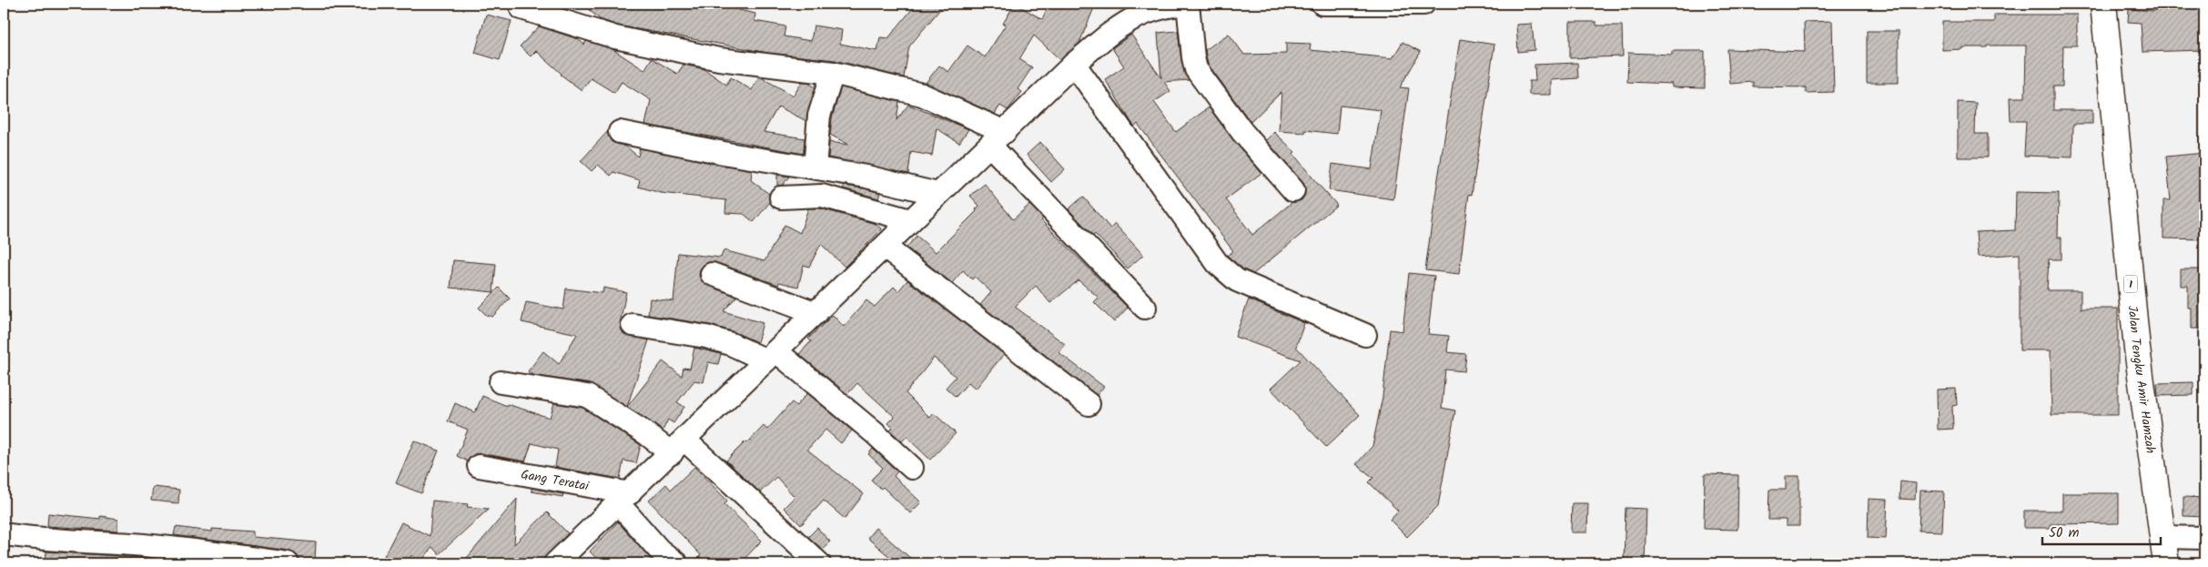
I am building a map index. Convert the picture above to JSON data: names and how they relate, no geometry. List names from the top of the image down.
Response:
{
  "streets": {
    "highway": ["1", "Jalan Tengku Amir Hamzah"],
    "street": ["Gang Teratai"]
  },
  "scale_bar": "50 m"
}
